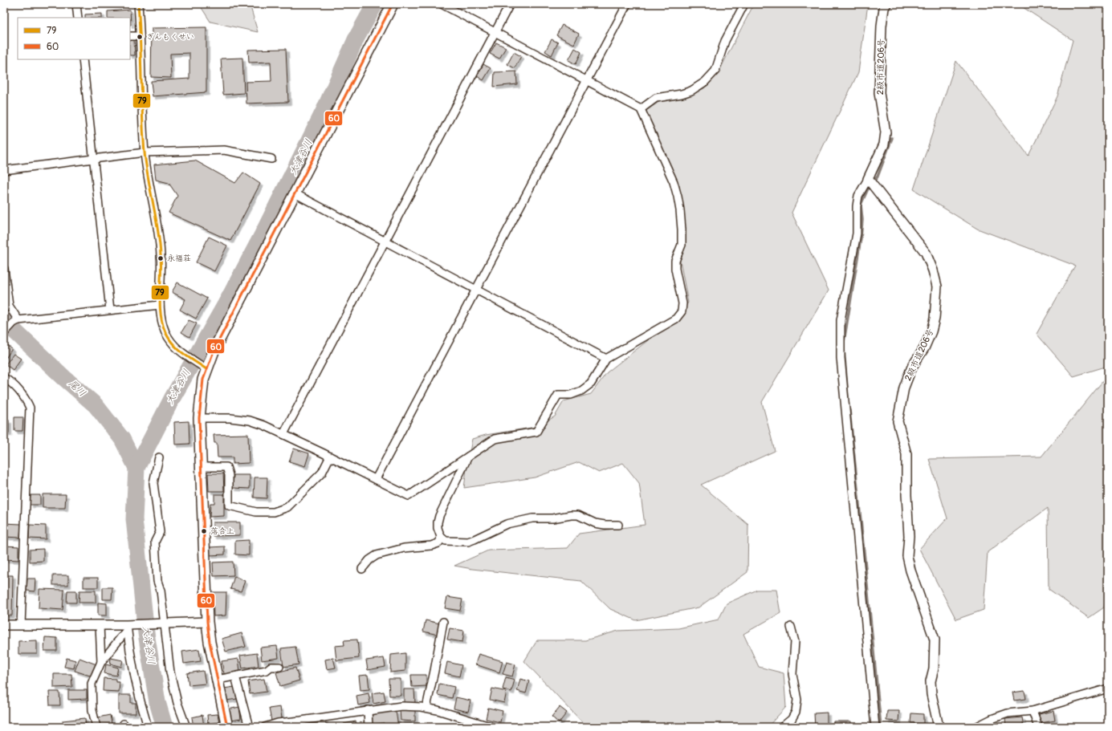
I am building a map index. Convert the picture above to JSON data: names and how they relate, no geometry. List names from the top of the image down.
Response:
{
  "streets": {
    "street": ["2級市道206号"]
  },
  "water": ["大津谷川", "尾川"],
  "places": ["ぎんもくせい", "永福荘", "落合上"],
  "lines": ["transit line 79", "transit line 60"],
  "legend": ["79", "60"]
}
